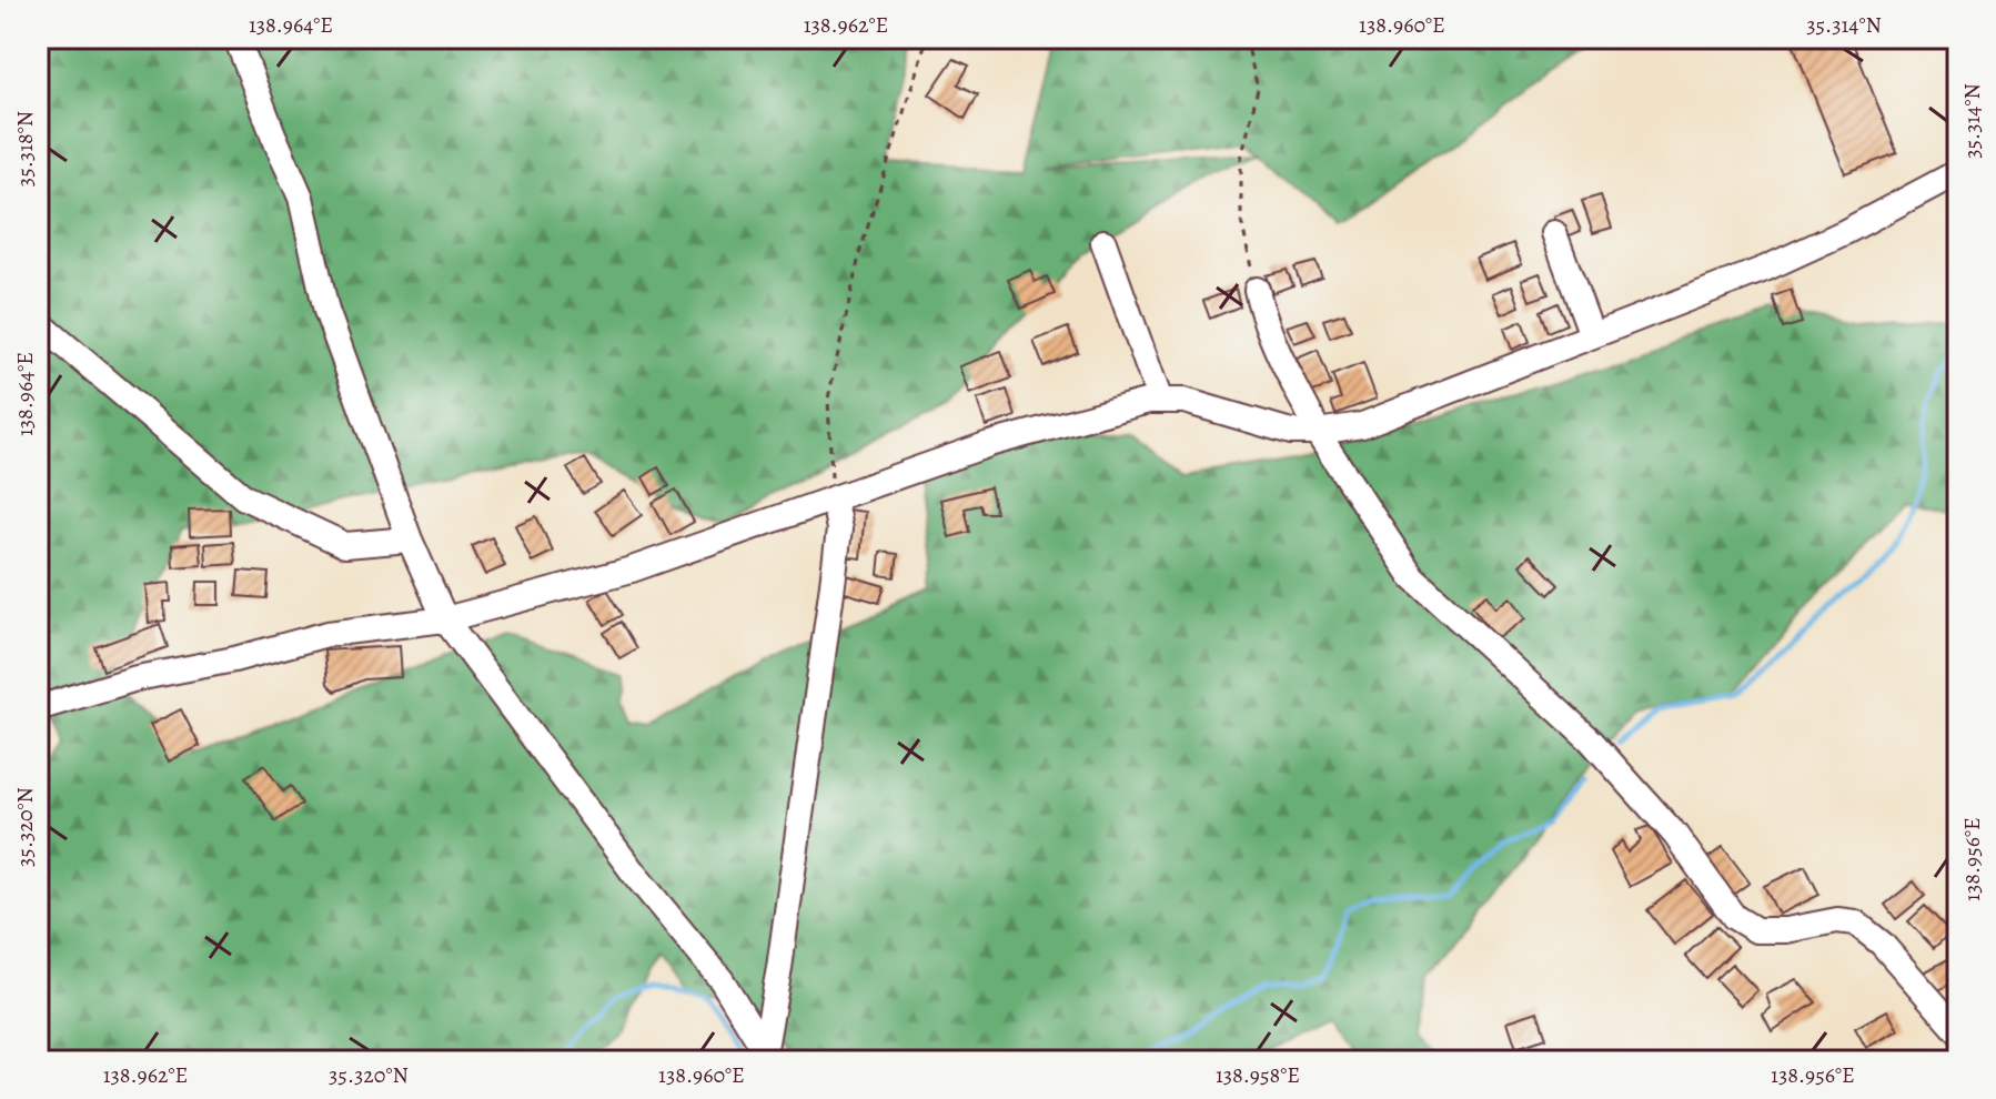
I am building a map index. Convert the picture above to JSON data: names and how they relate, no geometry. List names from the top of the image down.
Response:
{
  "coordinates": [
    "138.964°E",
    "138.962°E",
    "138.960°E",
    "35.314°N",
    "35.318°N",
    "35.320°N",
    "138.956°E",
    "138.958°E"
  ]
}
